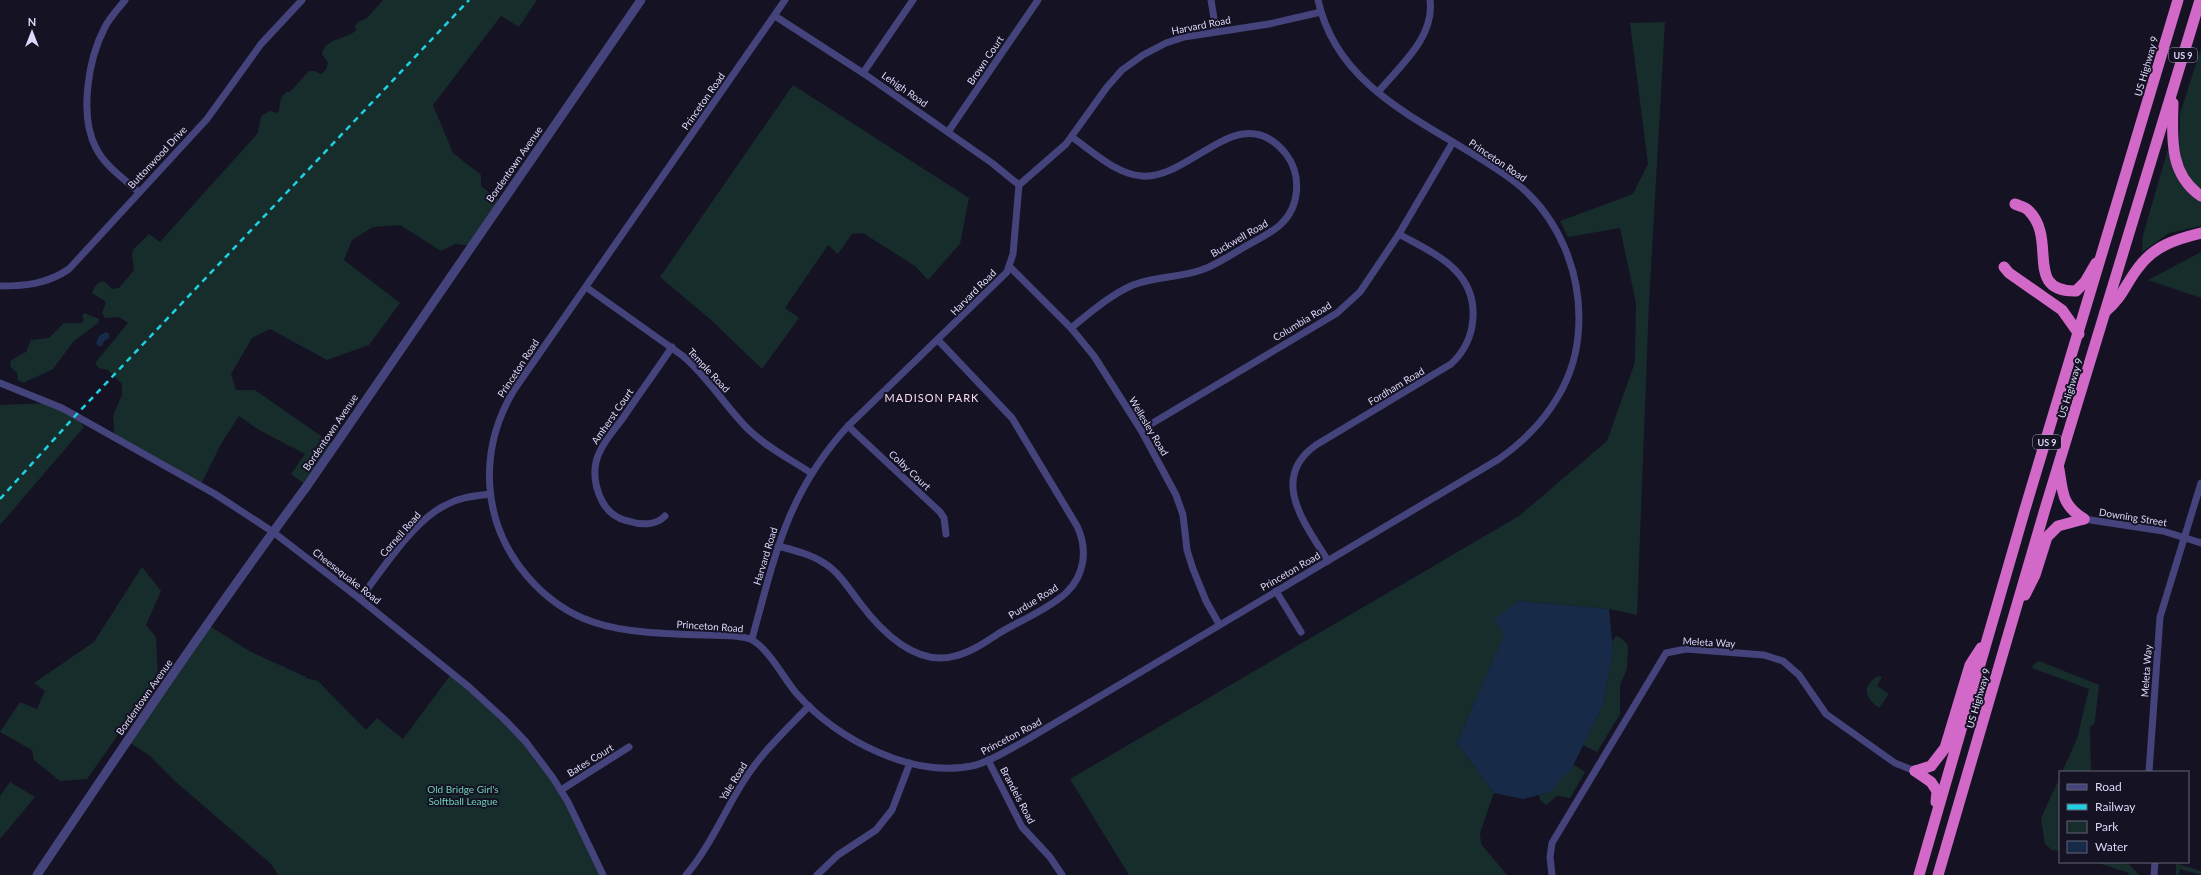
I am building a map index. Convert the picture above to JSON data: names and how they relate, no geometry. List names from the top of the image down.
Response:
{
  "streets": {
    "highway": ["US 9", "US Highway 9"],
    "street": [
      "Harvard Road",
      "Brown Court",
      "Lehigh Road",
      "Princeton Road",
      "Buttonwood Drive",
      "Bordentown Avenue",
      "Buckwell Road",
      "Columbia Road",
      "Temple Road",
      "Fordham Road",
      "Amherst Court",
      "Wellesley Road",
      "Colby Court",
      "Downing Street",
      "Cornell Road",
      "Cheesequake Road",
      "Purdue Road",
      "Meleta Way",
      "Bates Court",
      "Yale Road",
      "Brandeis Road"
    ]
  },
  "crossings": [
    ["Harvard Road", "Lehigh Road"],
    ["Harvard Road", "Princeton Road"],
    ["Harvard Road", "Buckwell Road"],
    ["Harvard Road", "Temple Road"],
    ["Harvard Road", "Wellesley Road"],
    ["Harvard Road", "Colby Court"],
    ["Harvard Road", "Purdue Road"],
    ["Brown Court", "Lehigh Road"],
    ["Lehigh Road", "Princeton Road"],
    ["Princeton Road", "Columbia Road"],
    ["Princeton Road", "Temple Road"],
    ["Princeton Road", "Fordham Road"],
    ["Princeton Road", "Wellesley Road"],
    ["Princeton Road", "Cornell Road"],
    ["Princeton Road", "Yale Road"],
    ["Princeton Road", "Brandeis Road"],
    ["Bordentown Avenue", "Cheesequake Road"],
    ["Buckwell Road", "Wellesley Road"],
    ["Columbia Road", "Fordham Road"],
    ["Columbia Road", "Wellesley Road"],
    ["Temple Road", "Amherst Court"],
    ["Downing Street", "Meleta Way"],
    ["Cornell Road", "Cheesequake Road"],
    ["Cheesequake Road", "Bates Court"]
  ],
  "districts": ["MADISON PARK"],
  "parks": ["Old Bridge Girl's Solftball League"],
  "legend": [
    "Road",
    "Railway",
    "Park",
    "Water"
  ],
  "north": "top"
}
